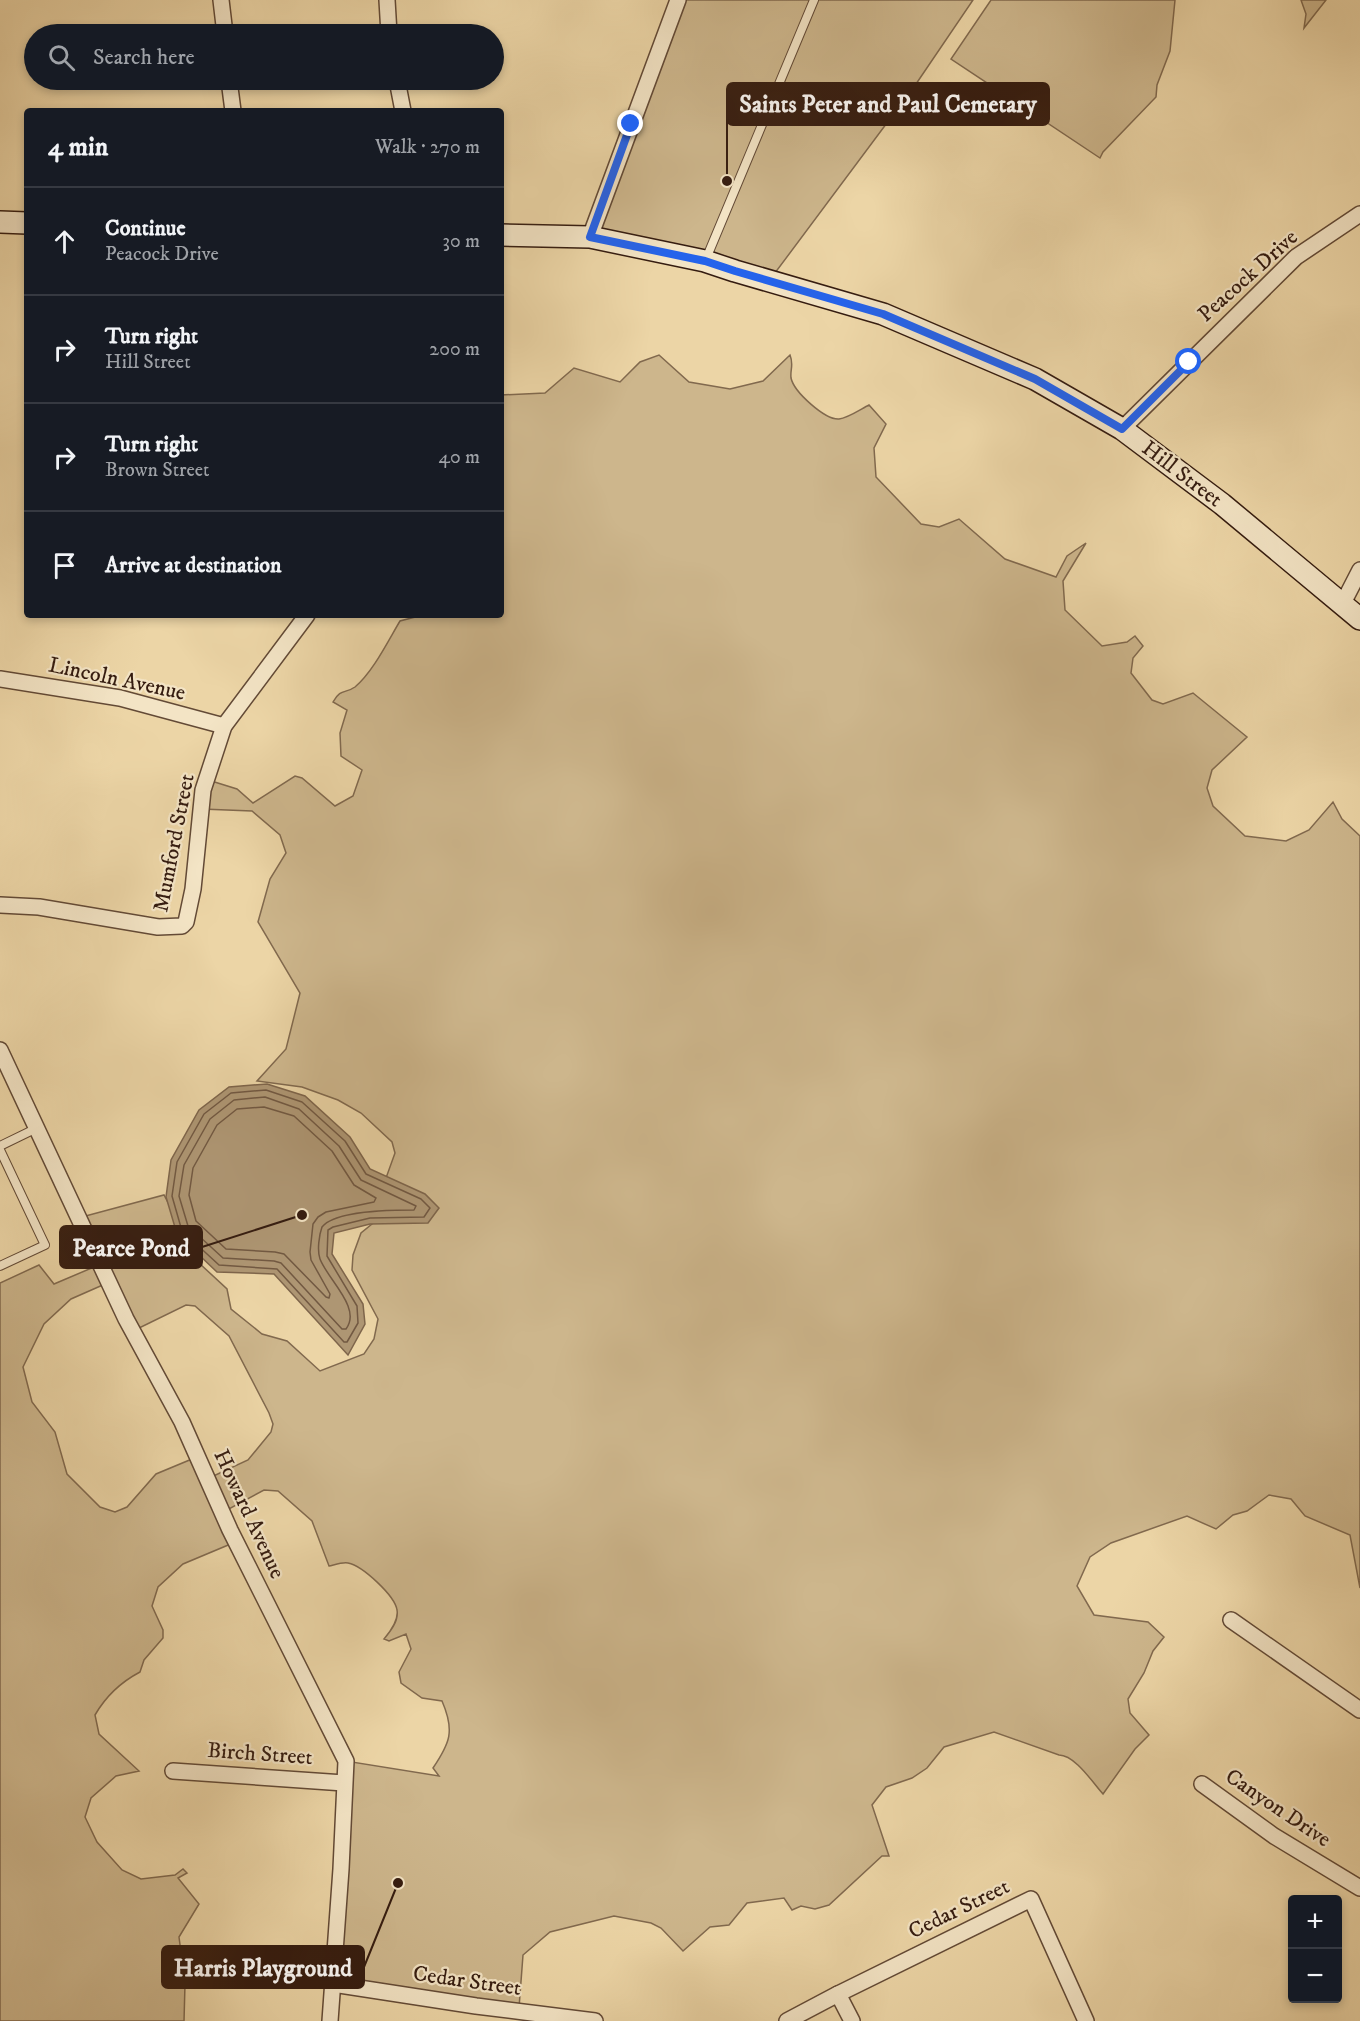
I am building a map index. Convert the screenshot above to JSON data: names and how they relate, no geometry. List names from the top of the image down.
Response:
{
  "streets": {
    "street": [
      "Peacock Drive",
      "Hill Street",
      "Lincoln Avenue",
      "Mumford Street",
      "Howard Avenue",
      "Birch Street",
      "Canyon Drive",
      "Cedar Street"
    ]
  },
  "crossings": [
    ["Peacock Drive", "Hill Street"],
    ["Lincoln Avenue", "Mumford Street"],
    ["Howard Avenue", "Birch Street"],
    ["Howard Avenue", "Cedar Street"]
  ],
  "places": ["Saints Peter and Paul Cemetary", "Pearce Pond", "Harris Playground"],
  "page": {
    "search": "Search here",
    "heading": ["4 min", "Walk · 270 m"],
    "list": [
      ["Continue", "Peacock Drive", "30 m"],
      ["Turn right", "Hill Street", "200 m"],
      ["Turn right", "Brown Street", "40 m"],
      "Arrive at destination"
    ],
    "map_buttons": ["+", "−"]
  }
}
